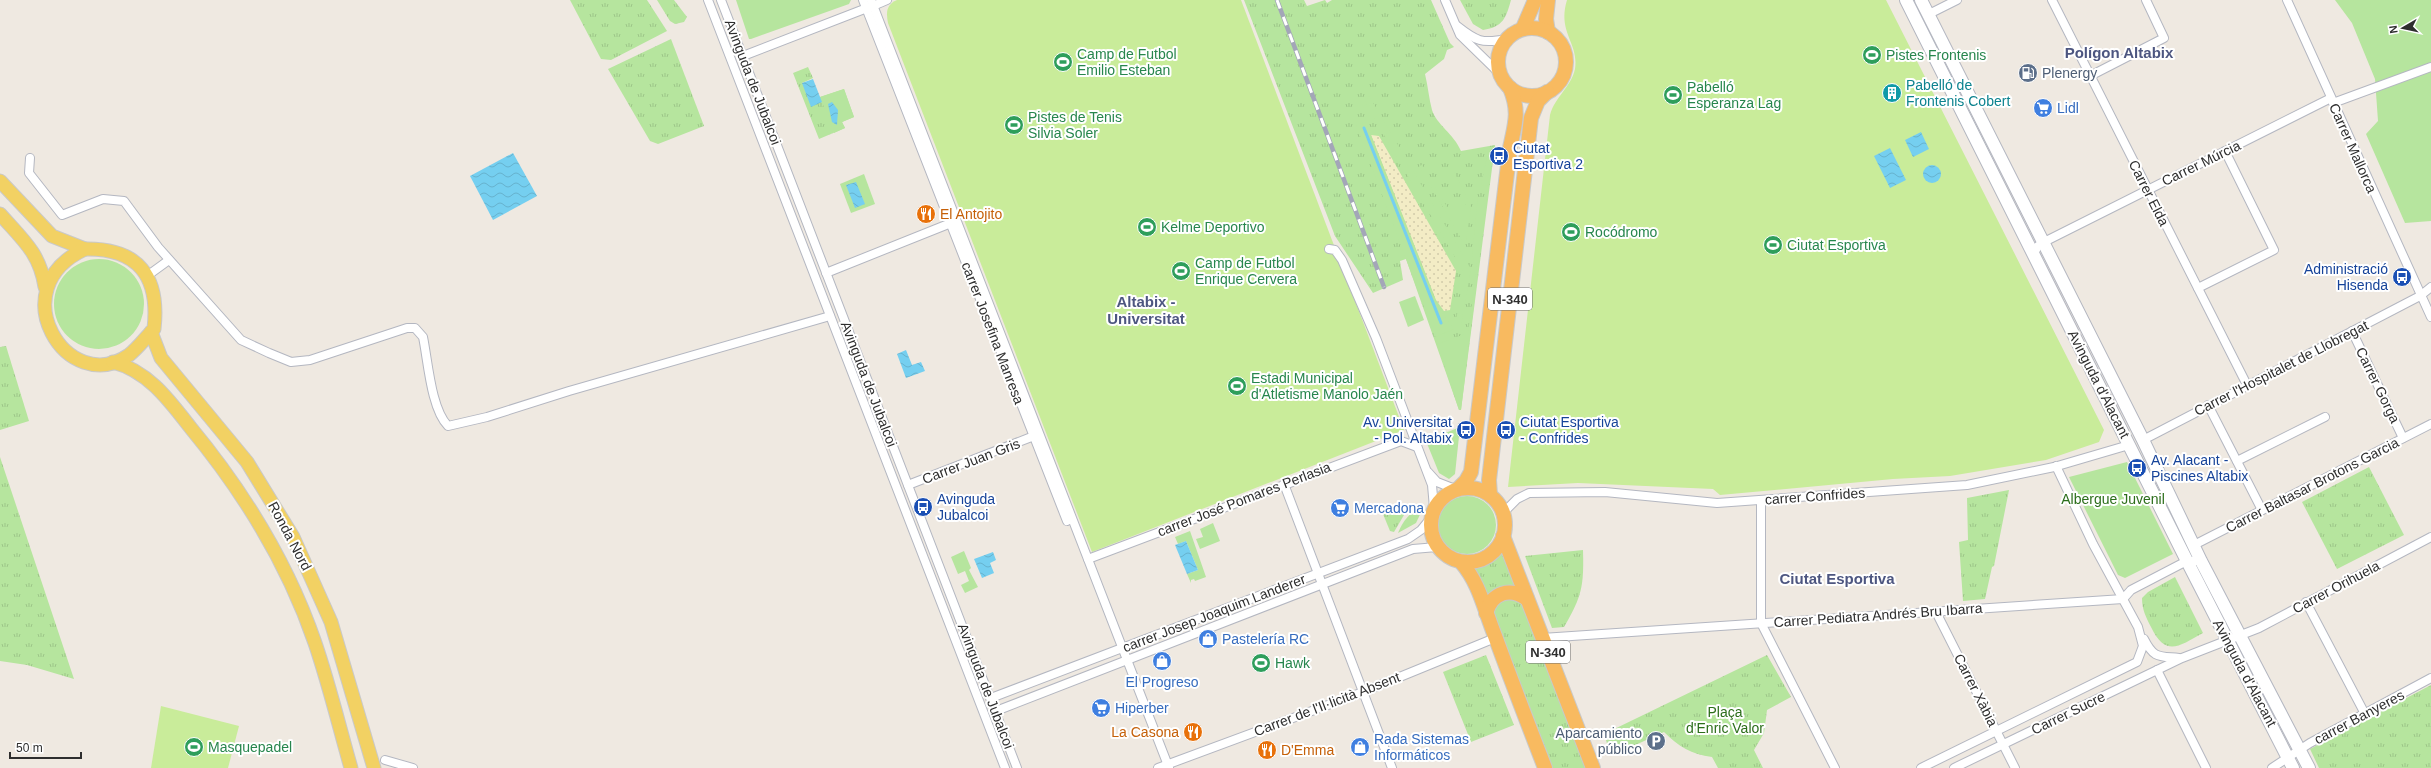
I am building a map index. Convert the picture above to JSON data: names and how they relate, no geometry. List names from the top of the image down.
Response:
{
  "streets": {
    "highway": ["N-340"],
    "main road": ["Avinguda d'Alacant", "Ronda Nord"],
    "street": [
      "Avinguda de Jubalcoi",
      "Carrer Mallorca",
      "Carrer Múrcia",
      "Carrer Elda",
      "carrer Josefina Manresa",
      "Carrer l'Hospitalet de Llobregat",
      "Carrer Gorga",
      "Carrer Juan Gris",
      "Carrer Baltasar Brotons Garcia",
      "carrer Confrides",
      "carrer José Pomares Perlasia",
      "Carrer Orihuela",
      "carrer Josep Joaquim Landerer",
      "Carrer Pediatra Andrés Bru Ibarra",
      "Carrer Xàbia",
      "Carrer de l'Il·licità Absent",
      "Carrer Sucre",
      "carrer Banyeres"
    ]
  },
  "crossings": [
    ["Avinguda de Jubalcoi", "Carrer Juan Gris"],
    ["Avinguda de Jubalcoi", "carrer Josep Joaquim Landerer"],
    ["Carrer Mallorca", "Carrer Múrcia"],
    ["Carrer Mallorca", "Carrer l'Hospitalet de Llobregat"],
    ["Carrer Múrcia", "Carrer Elda"],
    ["Carrer Múrcia", "Avinguda d'Alacant"],
    ["Carrer Elda", "Carrer l'Hospitalet de Llobregat"],
    ["N-340", "carrer Confrides"],
    ["N-340", "carrer Josep Joaquim Landerer"],
    ["N-340", "Carrer Pediatra Andrés Bru Ibarra"],
    ["N-340", "Carrer de l'Il·licità Absent"],
    ["carrer Josefina Manresa", "Carrer Juan Gris"],
    ["carrer Josefina Manresa", "carrer José Pomares Perlasia"],
    ["carrer Josefina Manresa", "carrer Josep Joaquim Landerer"],
    ["Carrer l'Hospitalet de Llobregat", "Avinguda d'Alacant"],
    ["Carrer l'Hospitalet de Llobregat", "Carrer Gorga"],
    ["Avinguda d'Alacant", "Carrer Baltasar Brotons Garcia"],
    ["Avinguda d'Alacant", "carrer Confrides"],
    ["Avinguda d'Alacant", "Carrer Orihuela"],
    ["Avinguda d'Alacant", "Carrer Sucre"],
    ["Avinguda d'Alacant", "carrer Banyeres"],
    ["Carrer Gorga", "Carrer Baltasar Brotons Garcia"],
    ["carrer Confrides", "carrer Josep Joaquim Landerer"],
    ["Carrer Orihuela", "Carrer Sucre"],
    ["Carrer Pediatra Andrés Bru Ibarra", "Carrer Xàbia"],
    ["Carrer Xàbia", "Carrer Sucre"]
  ],
  "districts": ["Polígon Altabix", "Altabix - Universitat", "Ciutat Esportiva"],
  "parks": ["Albergue Juvenil", "Plaça d'Enric Valor"],
  "places": {
    "sports": [
      "Pistes Frontenis",
      "Camp de Futbol Emilio Esteban",
      "Pabelló Esperanza Lag",
      "Pistes de Tenis Silvia Soler",
      "Kelme Deportivo",
      "Rocódromo",
      "Ciutat Esportiva",
      "Camp de Futbol Enrique Cervera",
      "Estadi Municipal d'Atletisme Manolo Jaén",
      "Hawk",
      "Masquepadel"
    ],
    "fuel station": ["Plenergy"],
    "building": ["Pabelló de Frontenis Cobert"],
    "supermarket": ["Lidl", "Mercadona", "Hiperber"],
    "bus stop": [
      "Ciutat Esportiva 2",
      "Administració Hisenda",
      "Av. Universitat - Pol. Altabix",
      "Ciutat Esportiva - Confrides",
      "Av. Alacant - Piscines Altabix",
      "Avinguda Jubalcoi"
    ],
    "restaurant": ["El Antojito", "La Casona", "D'Emma"],
    "shop": ["Pastelería RC", "El Progreso", "Rada Sistemas Informáticos"],
    "parking": ["Aparcamiento público"]
  },
  "scale_bar": "50 m",
  "north": "left"
}
